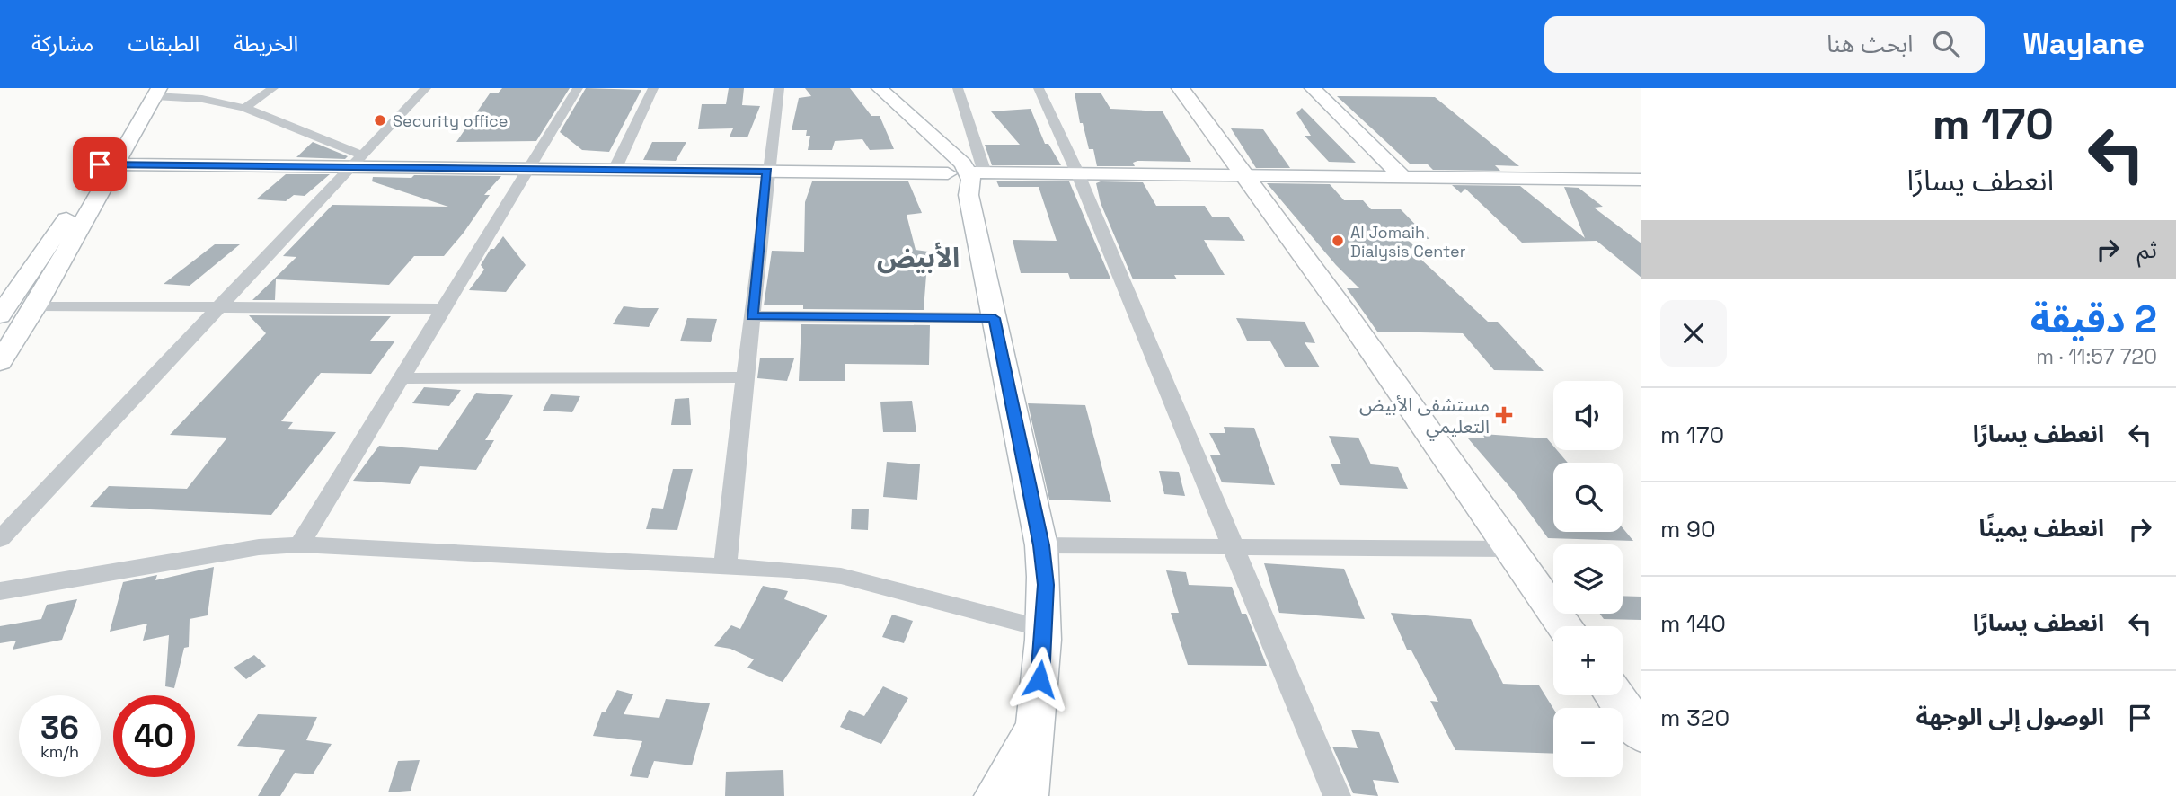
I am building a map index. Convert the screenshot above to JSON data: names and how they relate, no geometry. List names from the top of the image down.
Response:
{
  "districts": ["الأبيض"],
  "places": {
    "other": ["Security office", "Al Jomaih Dialysis Center"],
    "health": ["مستشفى الأبيض التعليمي"]
  },
  "page": {
    "header": "Waylane",
    "search": "ابحث هنا",
    "nav": ["الخريطة", "الطبقات", "مشاركة"],
    "turn": ["170 m", "انعطف يسارًا"],
    "then": "ثم",
    "heading": ["2 دقيقة", "720 m · 11:57"],
    "map_buttons": ["+", "−"],
    "list": [
      {
        "name": "انعطف يسارًا",
        "value": "170 m"
      },
      {
        "name": "انعطف يمينًا",
        "value": "90 m"
      },
      {
        "name": "انعطف يسارًا",
        "value": "140 m"
      },
      {
        "name": "الوصول إلى الوجهة",
        "value": "320 m"
      }
    ],
    "speed": "36 km/h",
    "limit": "40"
  }
}
